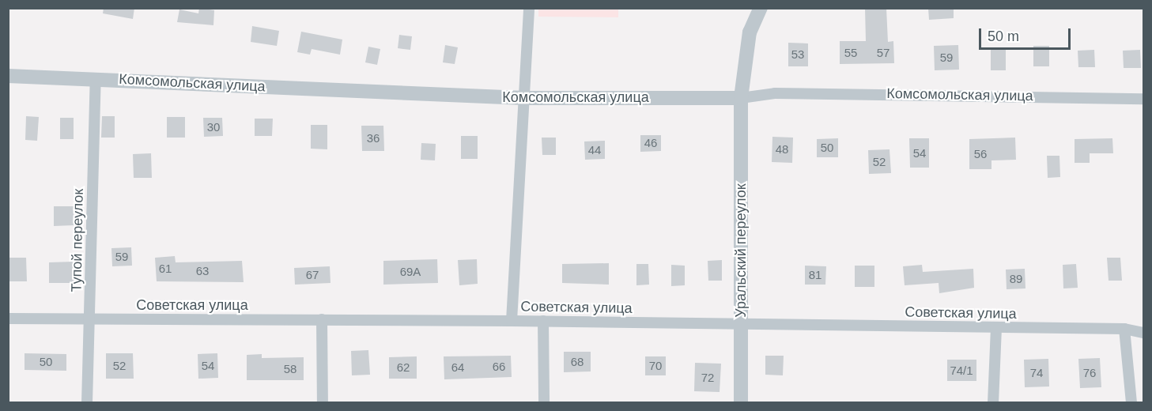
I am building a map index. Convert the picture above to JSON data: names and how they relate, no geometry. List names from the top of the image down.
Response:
{
  "streets": {
    "street": [
      "Комсомольская улица",
      "Тупой переулок",
      "Уральский переулок",
      "Советская улица"
    ]
  },
  "crossings": [
    ["Комсомольская улица", "Тупой переулок"],
    ["Комсомольская улица", "Уральский переулок"],
    ["Тупой переулок", "Советская улица"],
    ["Уральский переулок", "Советская улица"]
  ],
  "house_numbers": [
    "55",
    "57",
    "53",
    "59",
    "30",
    "36",
    "46",
    "50",
    "48",
    "44",
    "54",
    "56",
    "52",
    "59",
    "61",
    "63",
    "69А",
    "67",
    "81",
    "89",
    "50",
    "68",
    "52",
    "54",
    "70",
    "66",
    "62",
    "64",
    "58",
    "74/1",
    "74",
    "76",
    "72"
  ],
  "scale_bar": "50 m"
}
